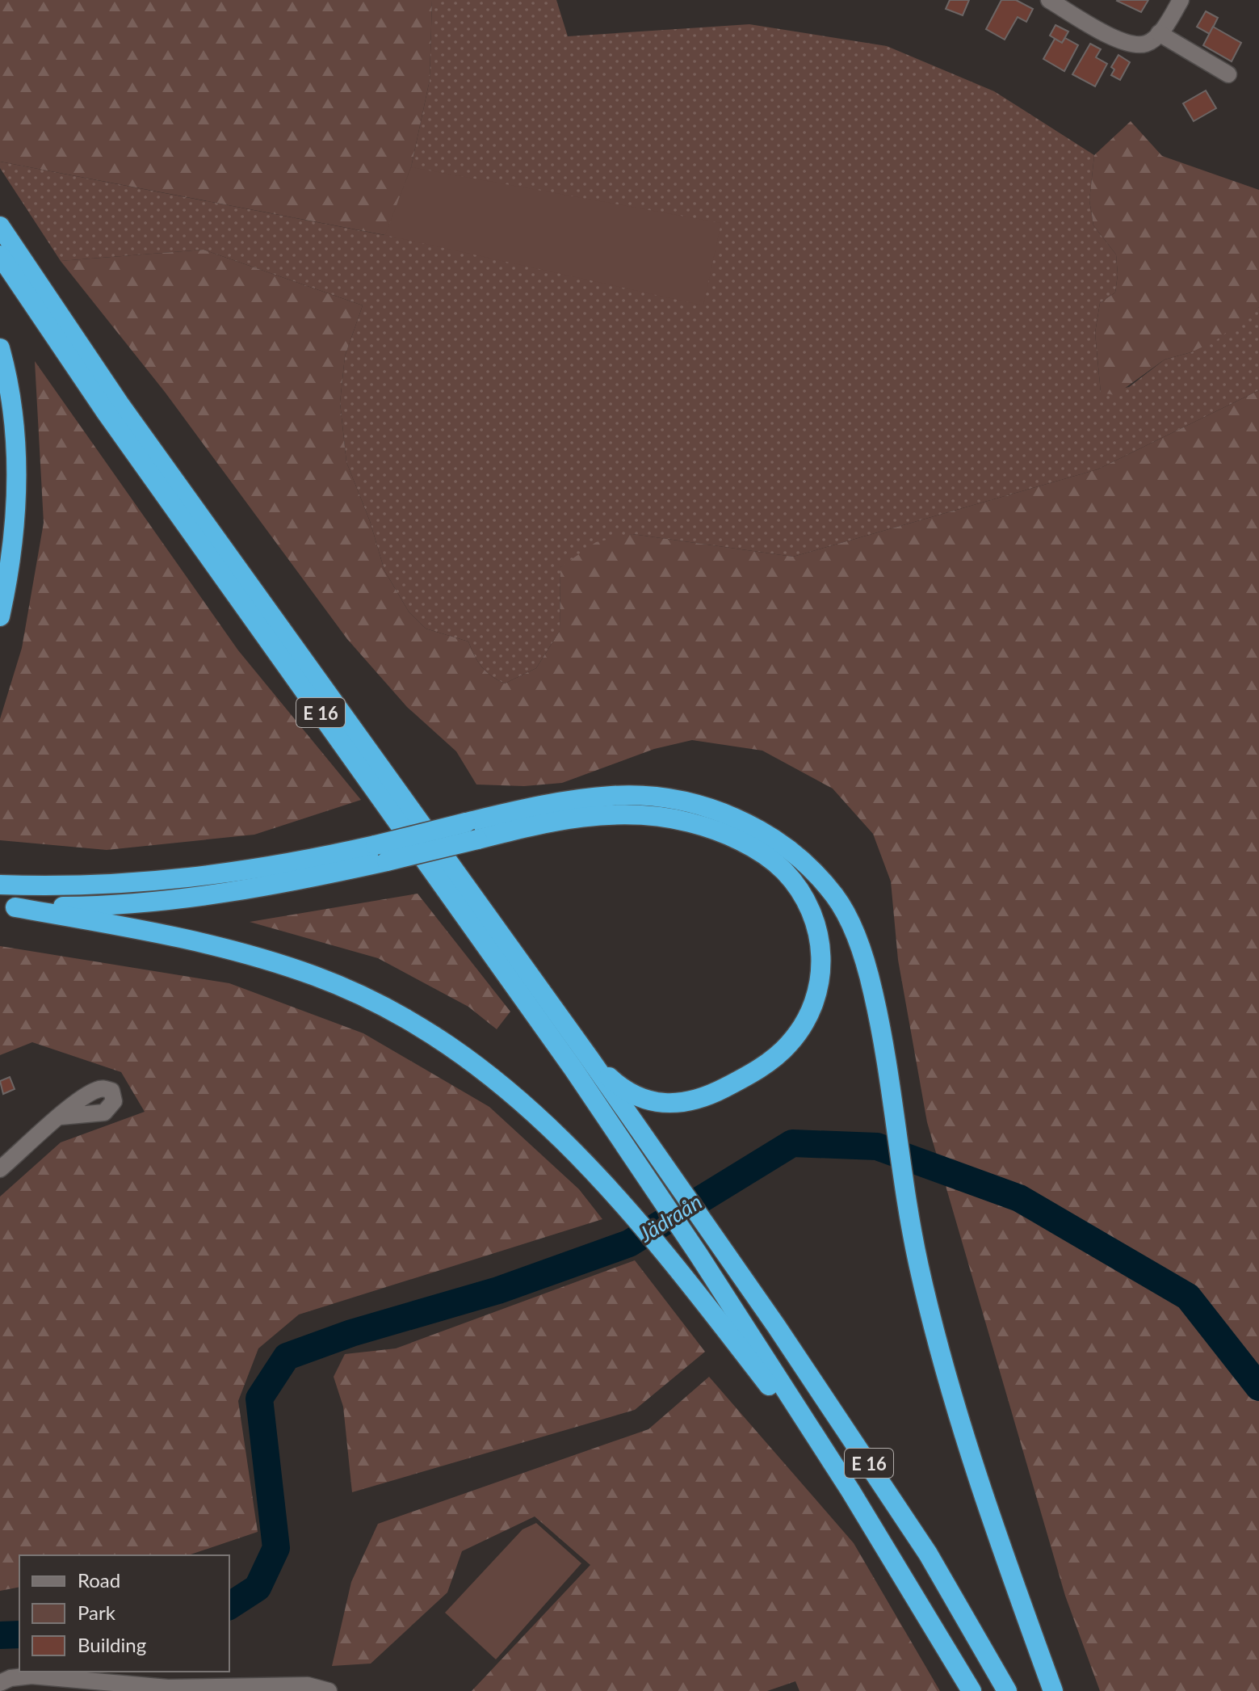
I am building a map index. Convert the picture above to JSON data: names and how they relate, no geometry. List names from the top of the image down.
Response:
{
  "streets": {
    "highway": ["E 16"]
  },
  "water": ["Jädraån"],
  "legend": ["Road", "Park", "Building"]
}
